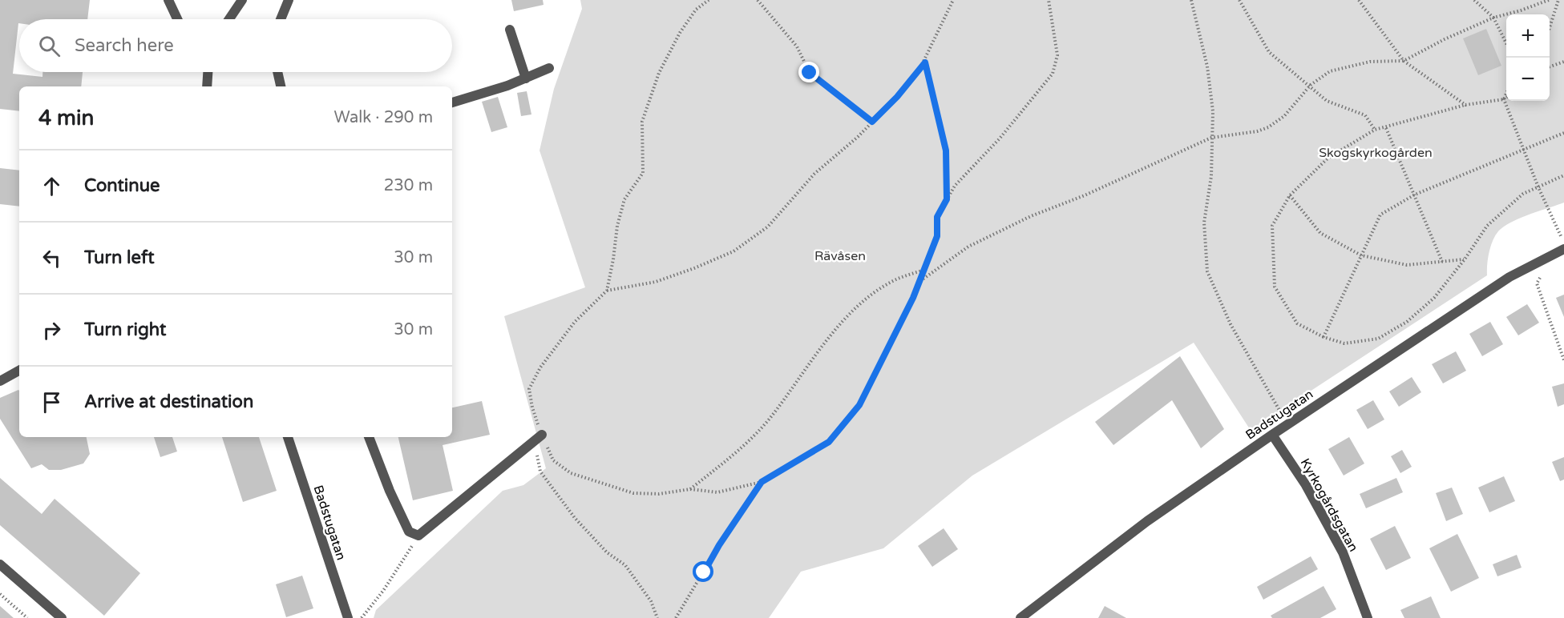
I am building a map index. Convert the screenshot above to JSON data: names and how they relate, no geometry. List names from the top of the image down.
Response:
{
  "streets": {
    "street": ["Badstugatan", "Kyrkogårdsgatan"]
  },
  "crossings": [
    ["Badstugatan", "Kyrkogårdsgatan"]
  ],
  "parks": ["Skogskyrkogården", "Rävåsen"],
  "page": {
    "map_buttons": ["+", "−"],
    "search": "Search here",
    "heading": ["4 min", "Walk · 290 m"],
    "list": [
      ["Continue", "230 m"],
      ["Turn left", "30 m"],
      ["Turn right", "30 m"],
      "Arrive at destination"
    ]
  }
}
